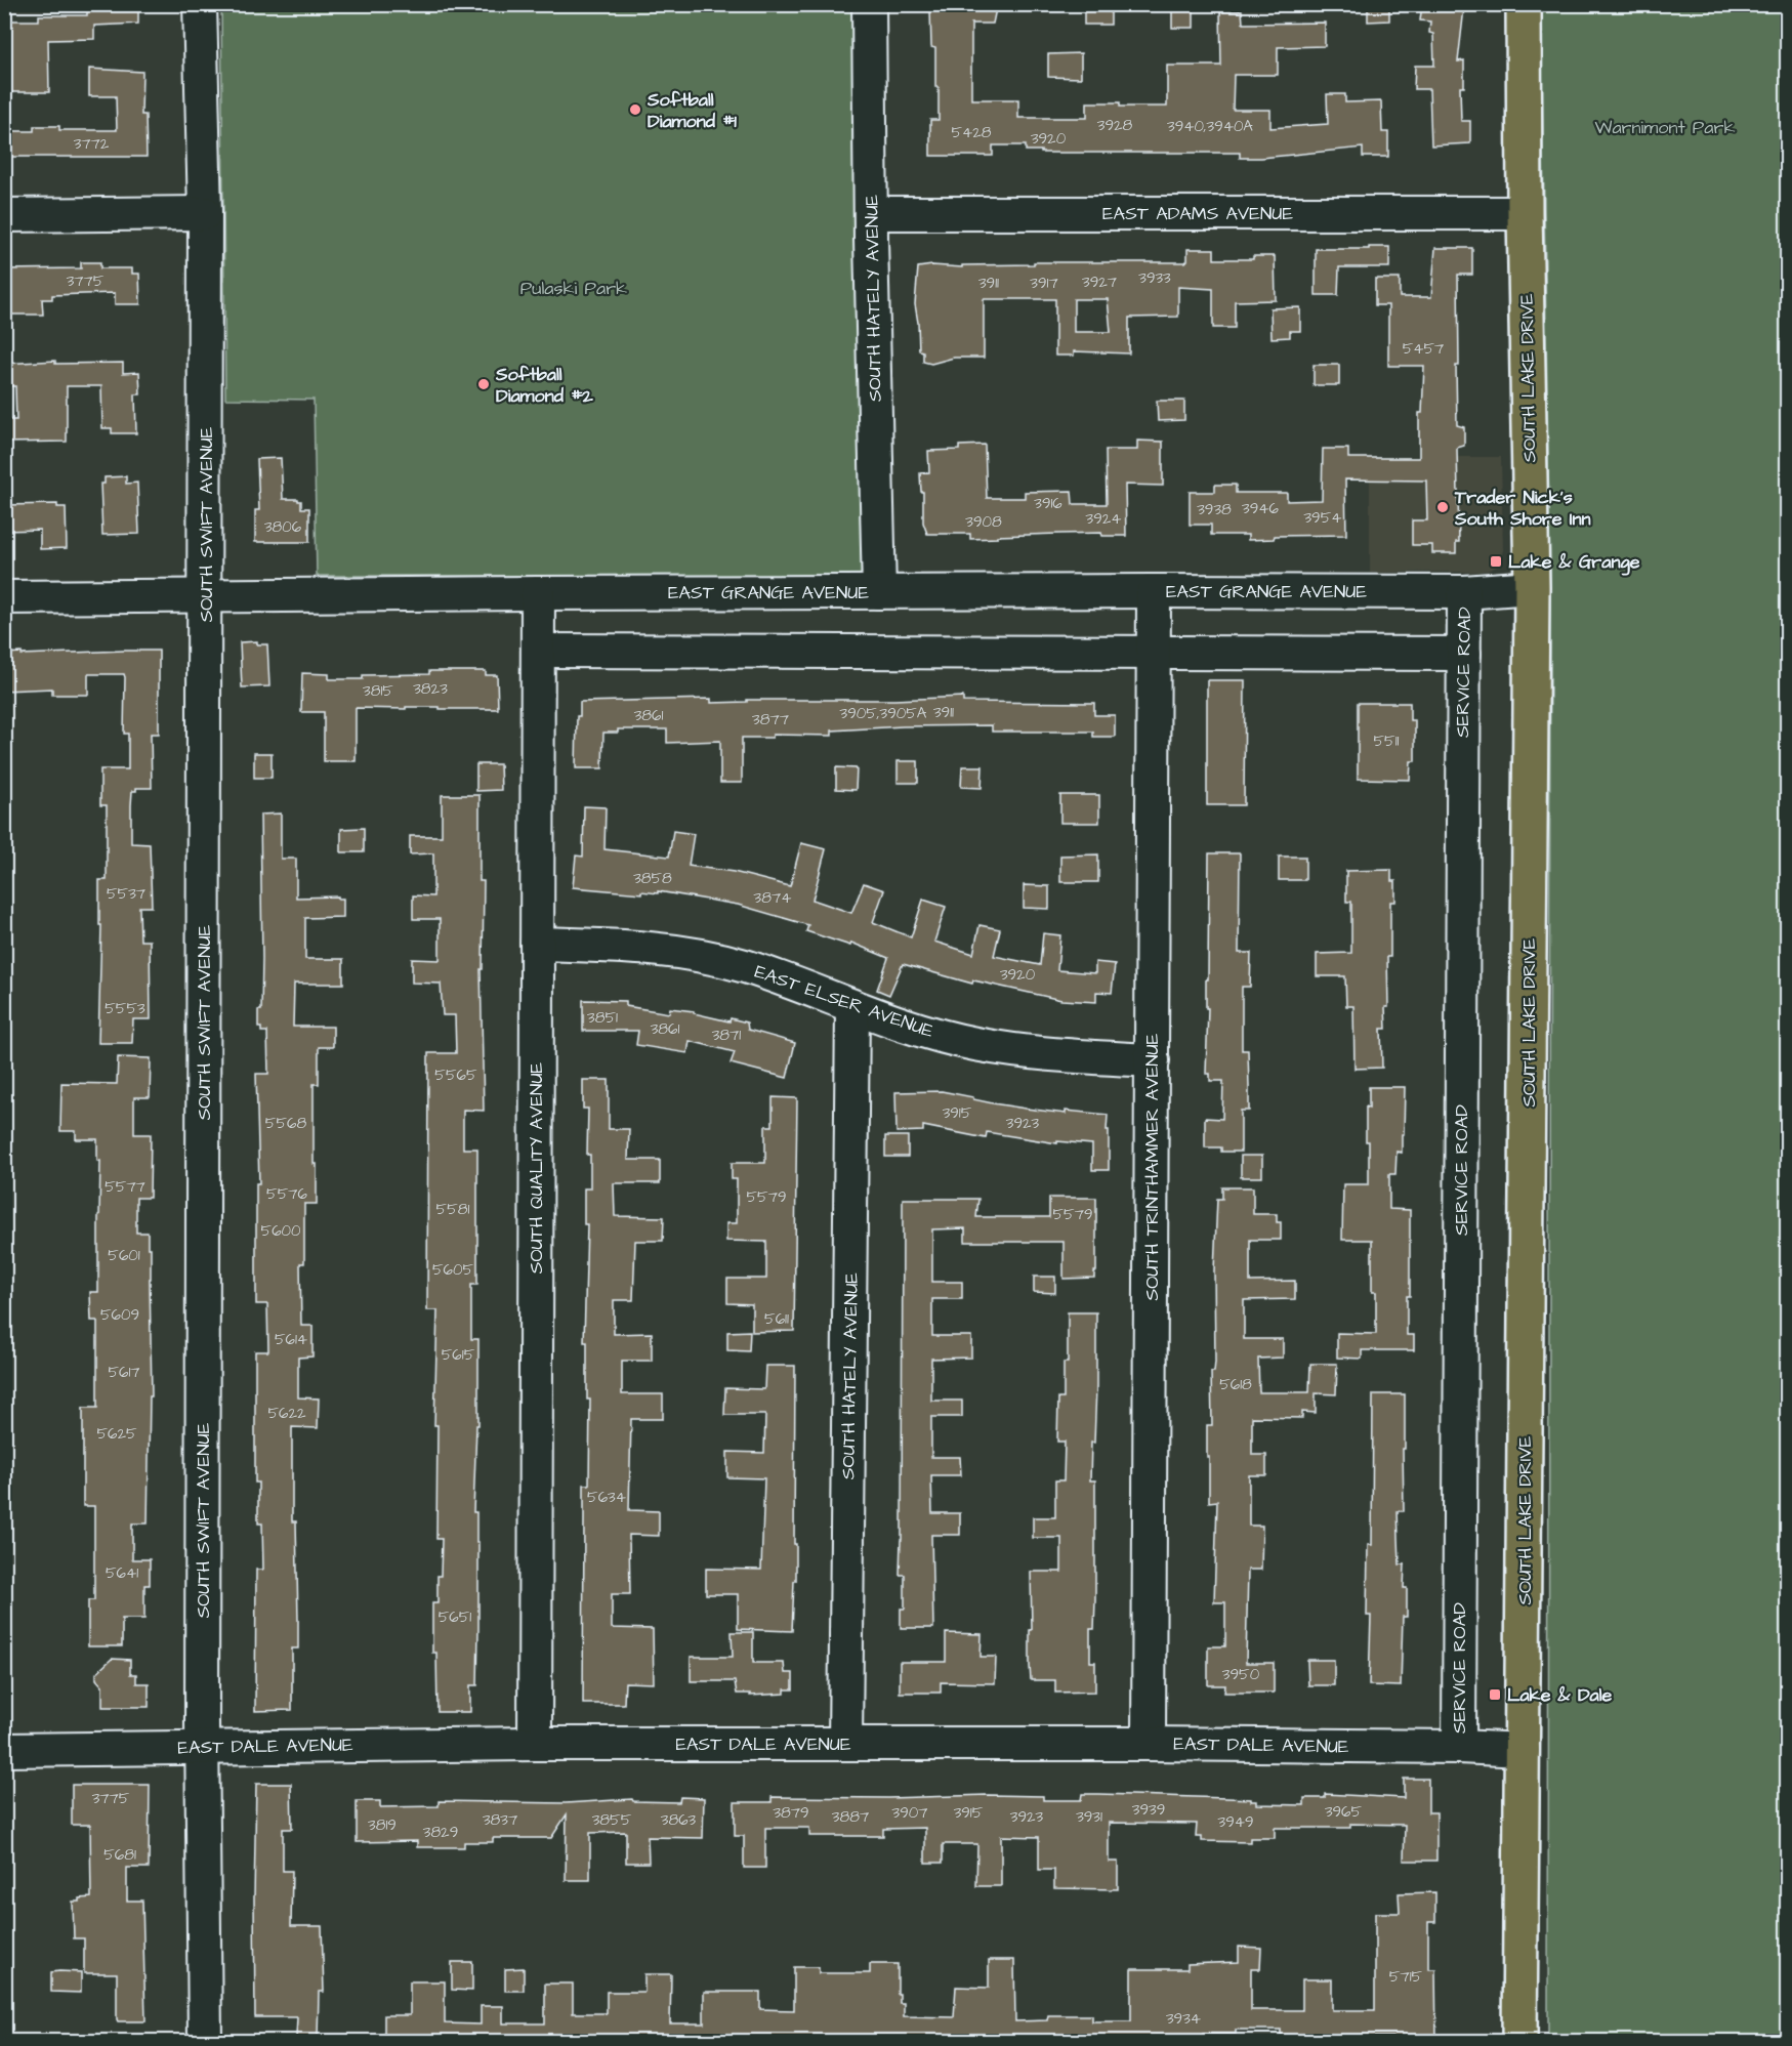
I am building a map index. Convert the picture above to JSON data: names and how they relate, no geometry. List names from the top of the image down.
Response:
{
  "streets": {
    "main road": ["SOUTH LAKE DRIVE"],
    "street": [
      "EAST ADAMS AVENUE",
      "SOUTH HATELY AVENUE",
      "SOUTH SWIFT AVENUE",
      "EAST GRANGE AVENUE",
      "SERVICE ROAD",
      "EAST ELSER AVENUE",
      "SOUTH TRINTHAMMER AVENUE",
      "SOUTH QUALITY AVENUE",
      "EAST DALE AVENUE"
    ]
  },
  "crossings": [
    ["EAST ADAMS AVENUE", "SOUTH HATELY AVENUE"],
    ["EAST ADAMS AVENUE", "SOUTH LAKE DRIVE"],
    ["SOUTH HATELY AVENUE", "EAST GRANGE AVENUE"],
    ["SOUTH HATELY AVENUE", "EAST ELSER AVENUE"],
    ["SOUTH HATELY AVENUE", "EAST DALE AVENUE"],
    ["SOUTH LAKE DRIVE", "EAST GRANGE AVENUE"],
    ["SOUTH LAKE DRIVE", "EAST DALE AVENUE"],
    ["SOUTH SWIFT AVENUE", "EAST GRANGE AVENUE"],
    ["SOUTH SWIFT AVENUE", "EAST DALE AVENUE"],
    ["EAST GRANGE AVENUE", "SERVICE ROAD"],
    ["EAST GRANGE AVENUE", "SOUTH TRINTHAMMER AVENUE"],
    ["EAST GRANGE AVENUE", "SOUTH QUALITY AVENUE"],
    ["SERVICE ROAD", "EAST DALE AVENUE"],
    ["EAST ELSER AVENUE", "SOUTH TRINTHAMMER AVENUE"],
    ["EAST ELSER AVENUE", "SOUTH QUALITY AVENUE"],
    ["SOUTH TRINTHAMMER AVENUE", "EAST DALE AVENUE"],
    ["SOUTH QUALITY AVENUE", "EAST DALE AVENUE"]
  ],
  "parks": ["Warnimont Park", "Pulaski Park"],
  "places": {
    "other": ["Softball Diamond #1", "Softball Diamond #2", "Trader Nick's South Shore Inn"],
    "transit": ["Lake & Grange", "Lake & Dale"]
  },
  "house_numbers": [
    "3928",
    "3940,3940A",
    "5428",
    "3920",
    "3772",
    "3933",
    "3775",
    "3927",
    "3911",
    "3917",
    "5457",
    "3916",
    "3946",
    "3938",
    "3954",
    "3924",
    "3908",
    "3806",
    "3823",
    "3815",
    "3911",
    "3905,3905A",
    "3861",
    "3877",
    "5511",
    "3858",
    "5537",
    "3874",
    "3920",
    "5553",
    "3851",
    "3861",
    "3871",
    "5565",
    "3915",
    "5568",
    "3923",
    "5577",
    "5576",
    "5579",
    "5581",
    "5579",
    "5600",
    "5601",
    "5605",
    "5609",
    "5611",
    "5614",
    "5615",
    "5617",
    "5618",
    "5622",
    "5625",
    "5634",
    "5641",
    "5651",
    "3950",
    "3775",
    "3939",
    "3965",
    "3879",
    "3907",
    "3915",
    "3887",
    "3923",
    "3931",
    "3837",
    "3855",
    "3863",
    "3949",
    "3819",
    "3829",
    "5681",
    "5715",
    "3934"
  ]
}
